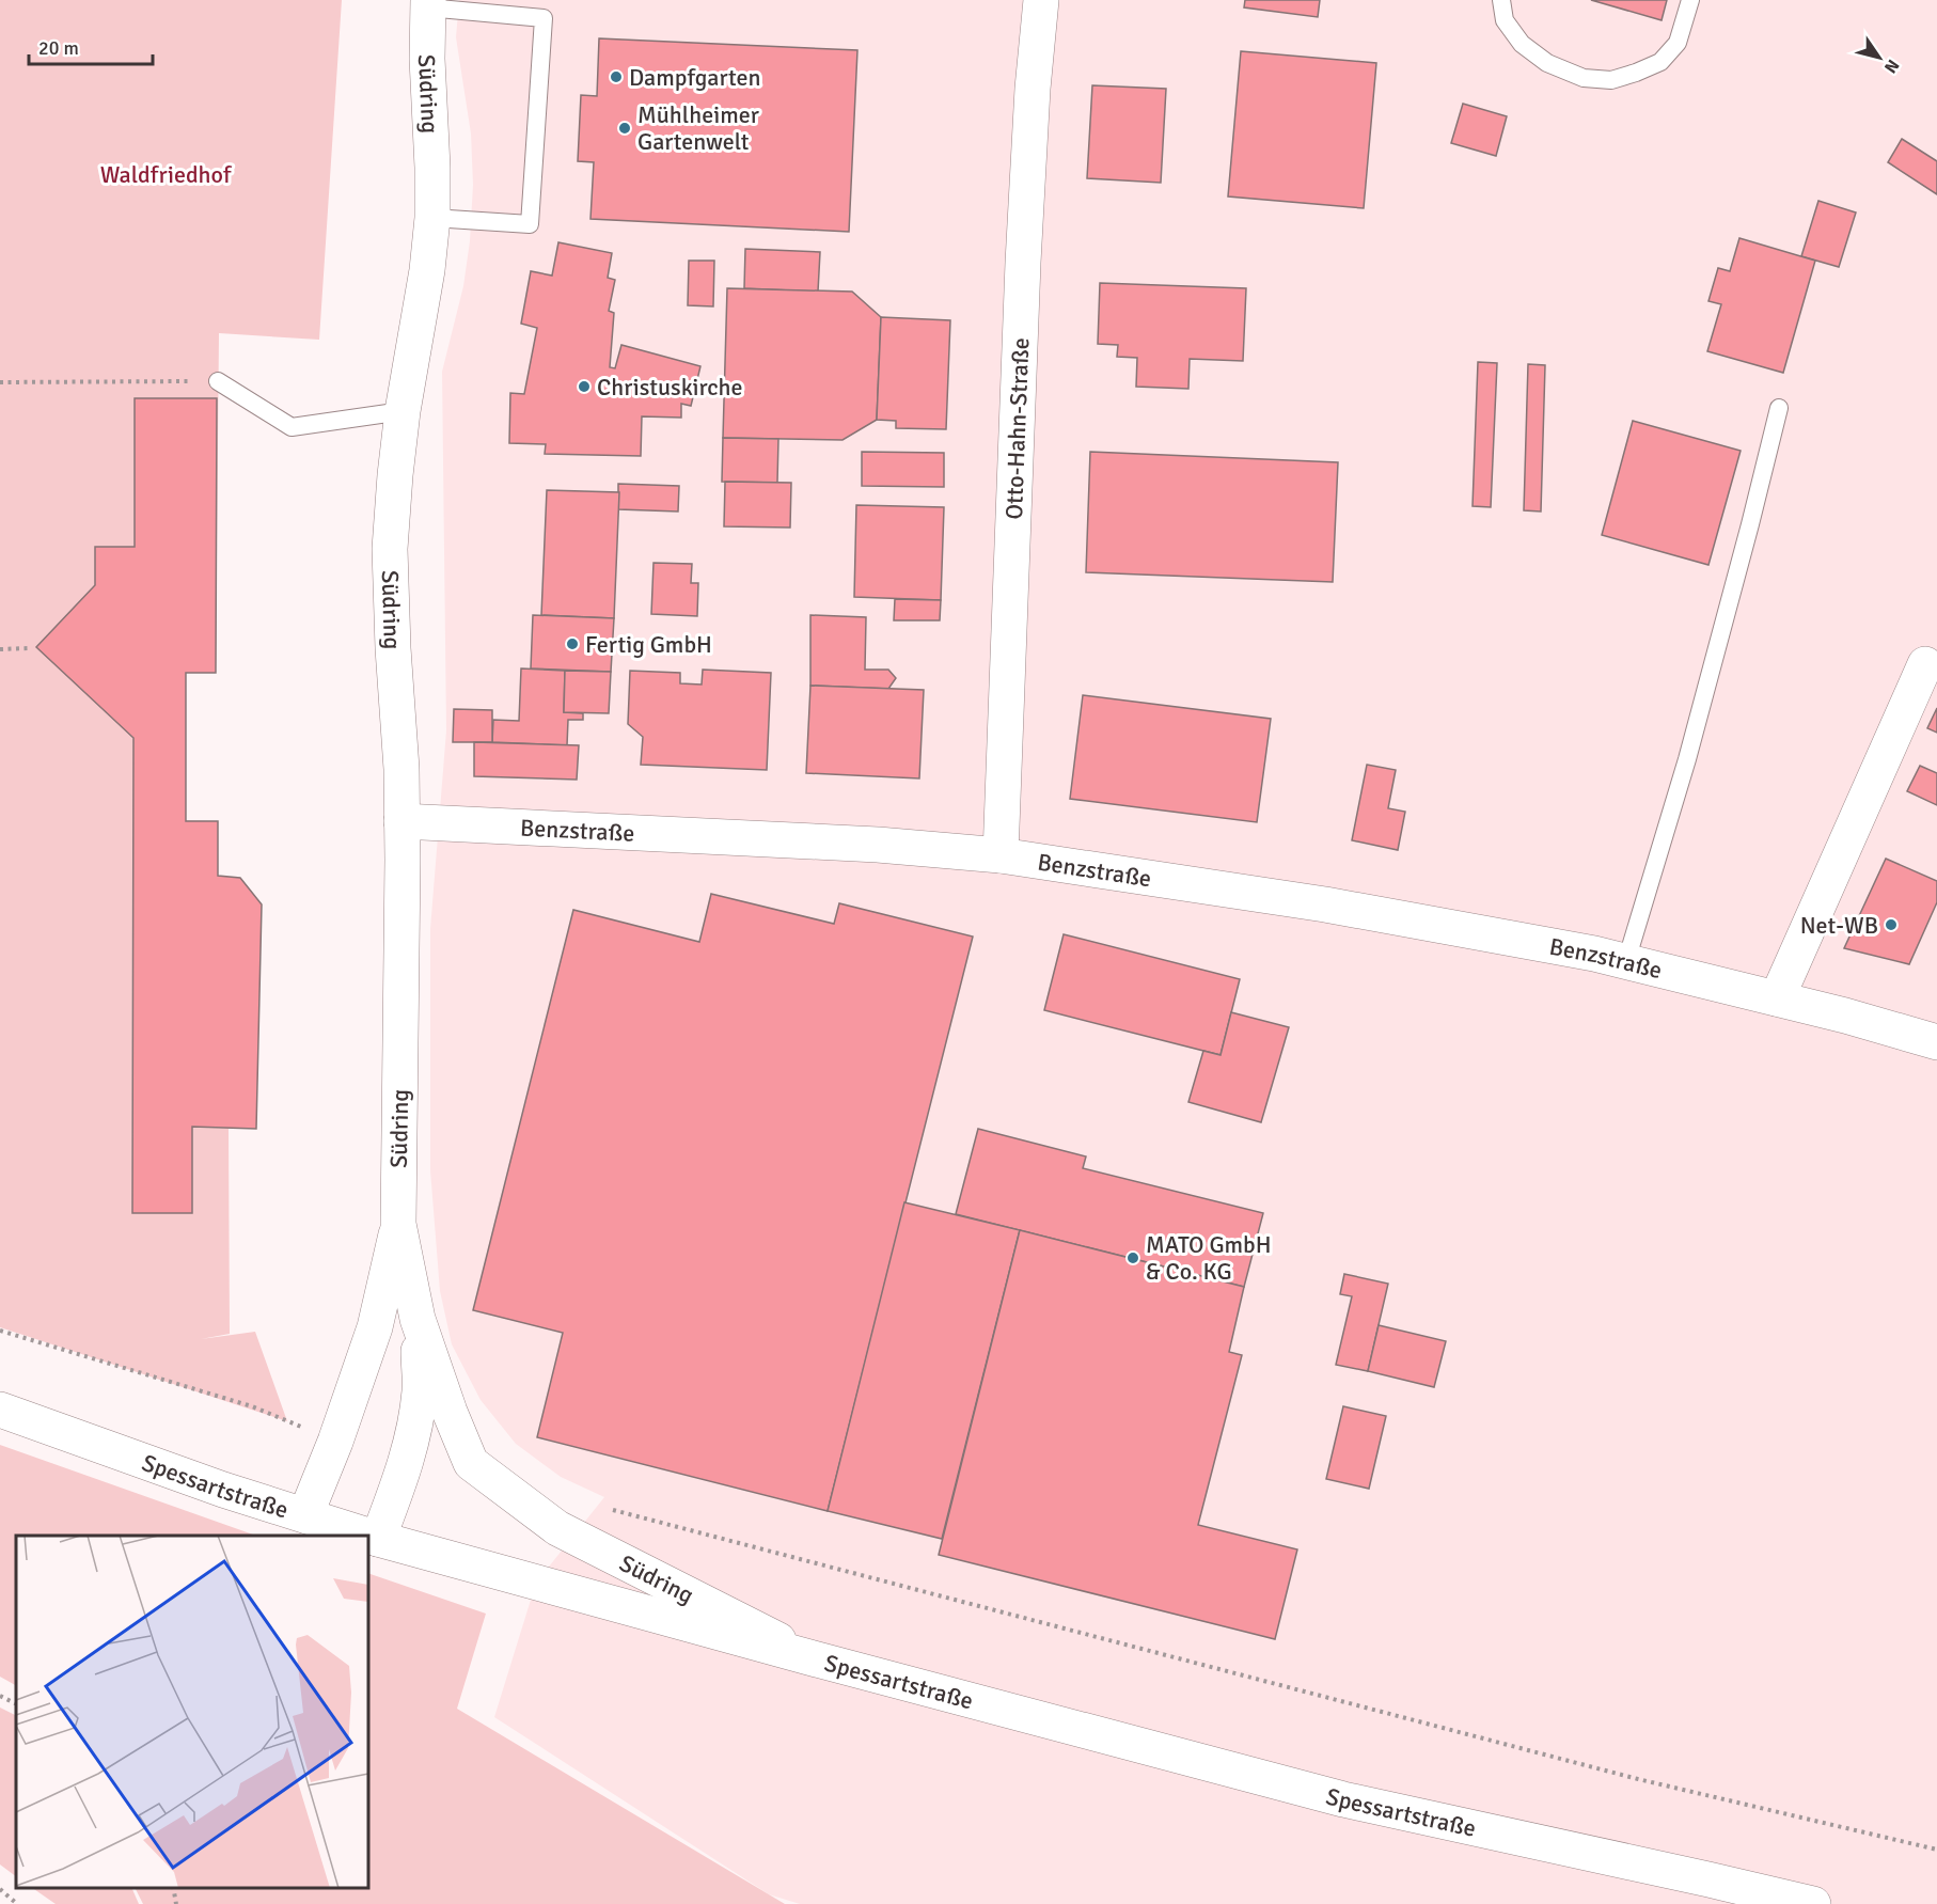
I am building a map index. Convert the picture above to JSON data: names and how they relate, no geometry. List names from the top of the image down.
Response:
{
  "streets": {
    "street": [
      "Südring",
      "Otto-Hahn-Straße",
      "Benzstraße",
      "Spessartstraße"
    ]
  },
  "crossings": [
    ["Südring", "Benzstraße"],
    ["Südring", "Spessartstraße"],
    ["Otto-Hahn-Straße", "Benzstraße"]
  ],
  "parks": ["Waldfriedhof"],
  "places": [
    "Dampfgarten",
    "Mühlheimer Gartenwelt",
    "Christuskirche",
    "Fertig GmbH",
    "Net-WB",
    "MATO GmbH & Co. KG"
  ],
  "scale_bar": "20 m",
  "north": "bottom right"
}
